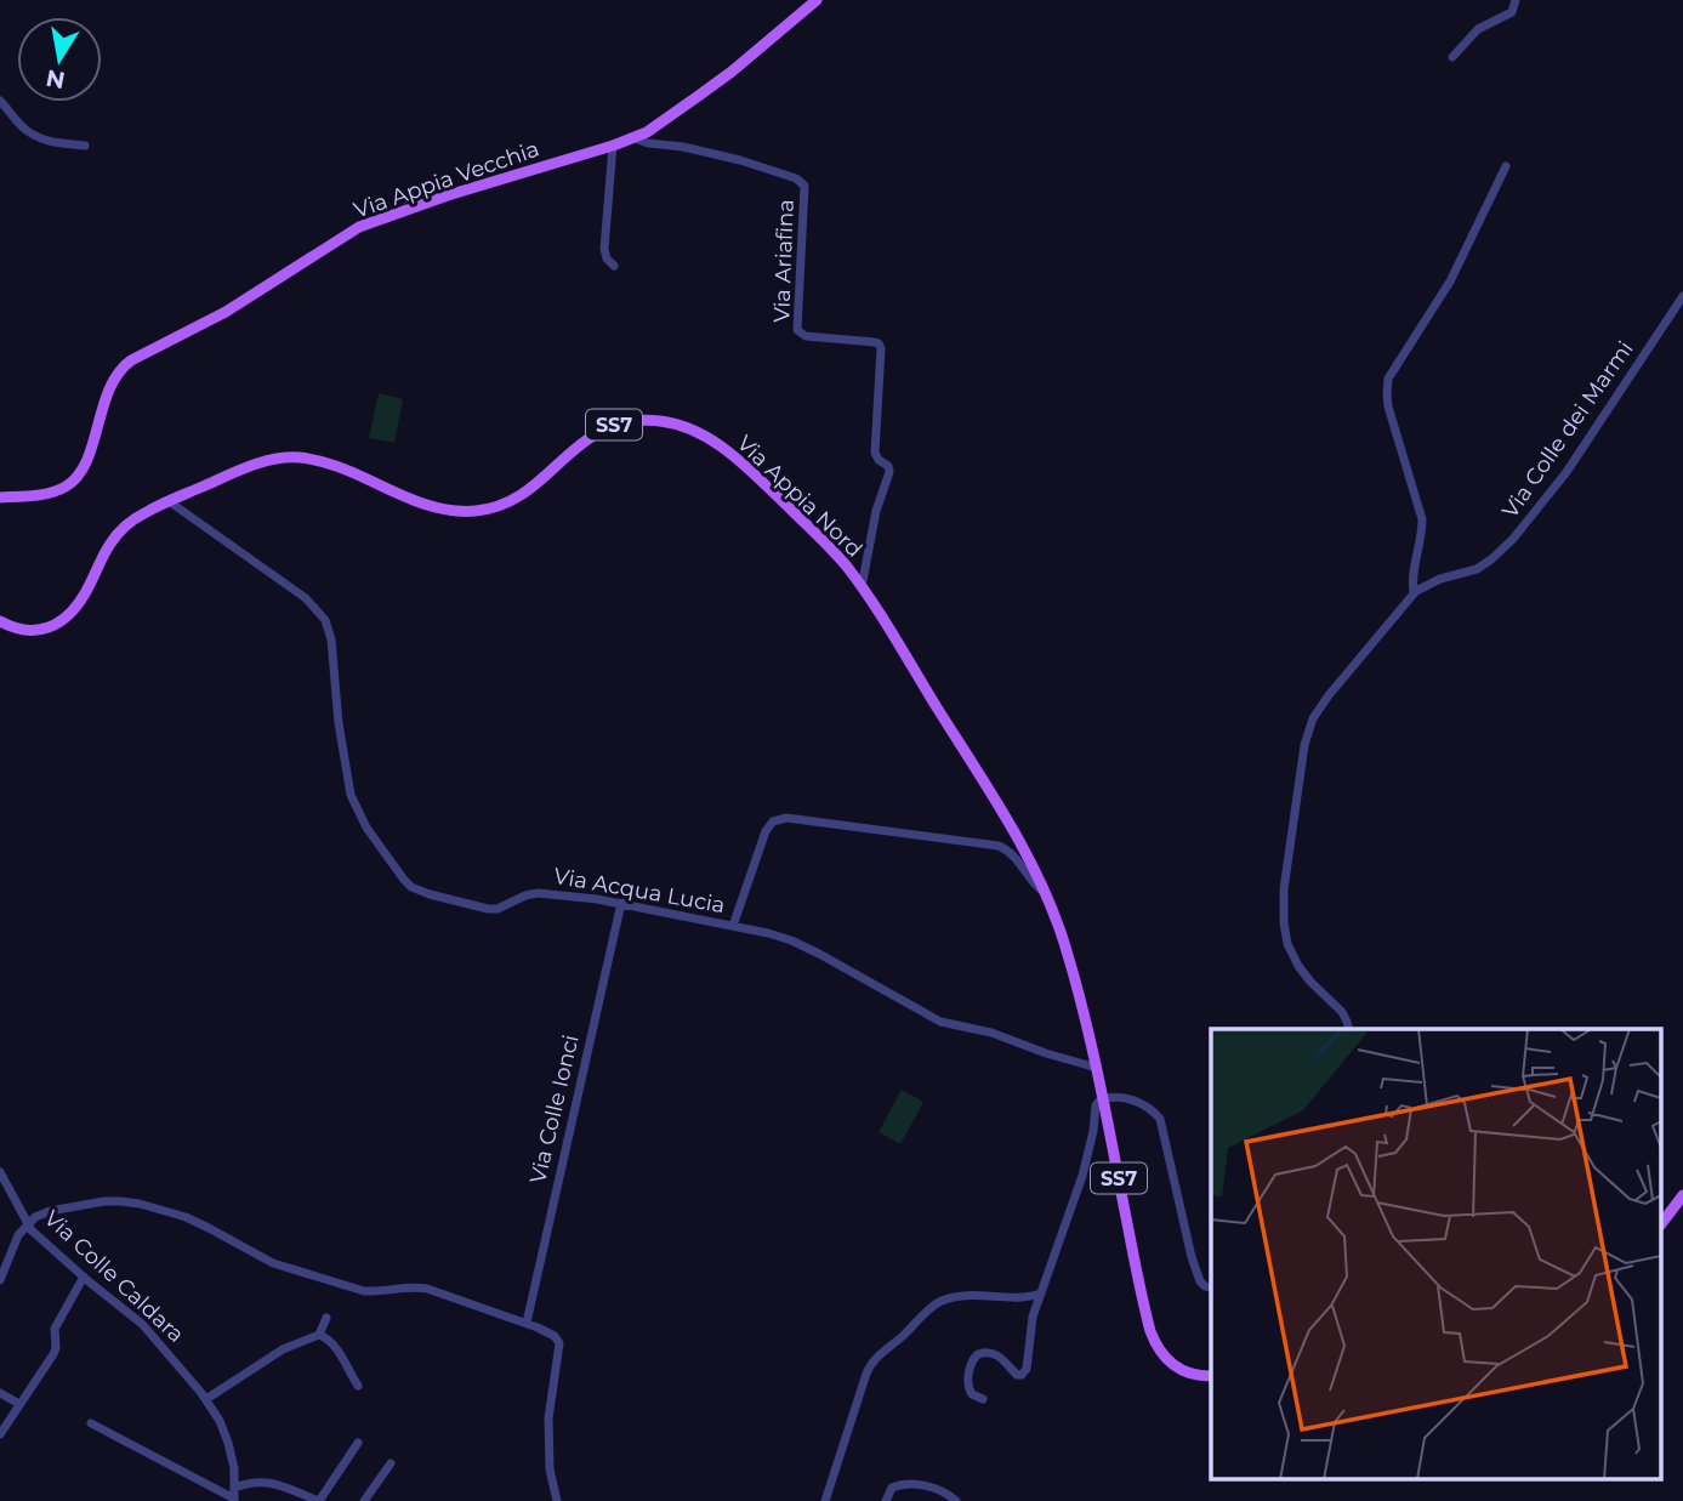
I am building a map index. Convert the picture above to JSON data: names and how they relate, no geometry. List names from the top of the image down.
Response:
{
  "streets": {
    "main road": ["Via Appia Vecchia", "SS7", "Via Appia Nord"],
    "street": [
      "Via Ariafina",
      "Via Colle dei Marmi",
      "Via Acqua Lucia",
      "Via Colle Ionci",
      "Via Colle Caldara"
    ]
  },
  "crossings": [
    ["Via Appia Vecchia", "Via Ariafina"],
    ["Via Ariafina", "Via Appia Nord"],
    ["SS7", "Via Appia Nord"],
    ["SS7", "Via Acqua Lucia"],
    ["Via Appia Nord", "Via Acqua Lucia"],
    ["Via Acqua Lucia", "Via Colle Ionci"]
  ],
  "north": "bottom"
}
